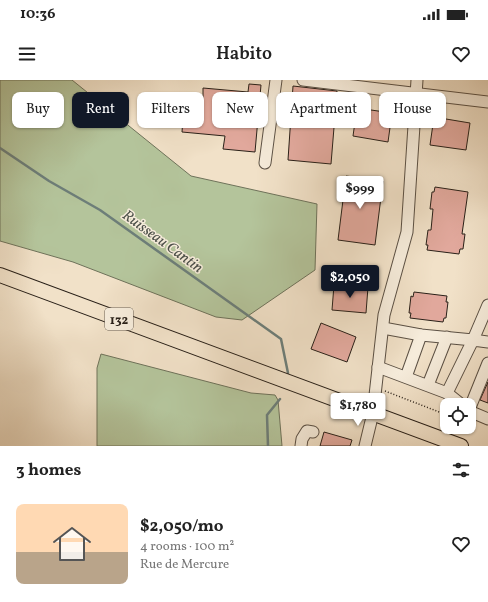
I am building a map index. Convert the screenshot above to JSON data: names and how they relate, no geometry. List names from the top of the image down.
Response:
{
  "streets": {
    "main road": ["132"]
  },
  "water": ["Ruisseau Cantin"],
  "page": {
    "status": "10:36",
    "header": "Habito",
    "chip": [
      "Buy",
      "Rent",
      "Filters",
      "New",
      "Apartment",
      "House"
    ],
    "price": ["$999", "$2,050", "$1,780"],
    "heading": "3 homes",
    "list": [
      {
        "name": "$2,050/mo",
        "note": "4 rooms · 100 m² · Rue de Mercure"
      }
    ]
  }
}
